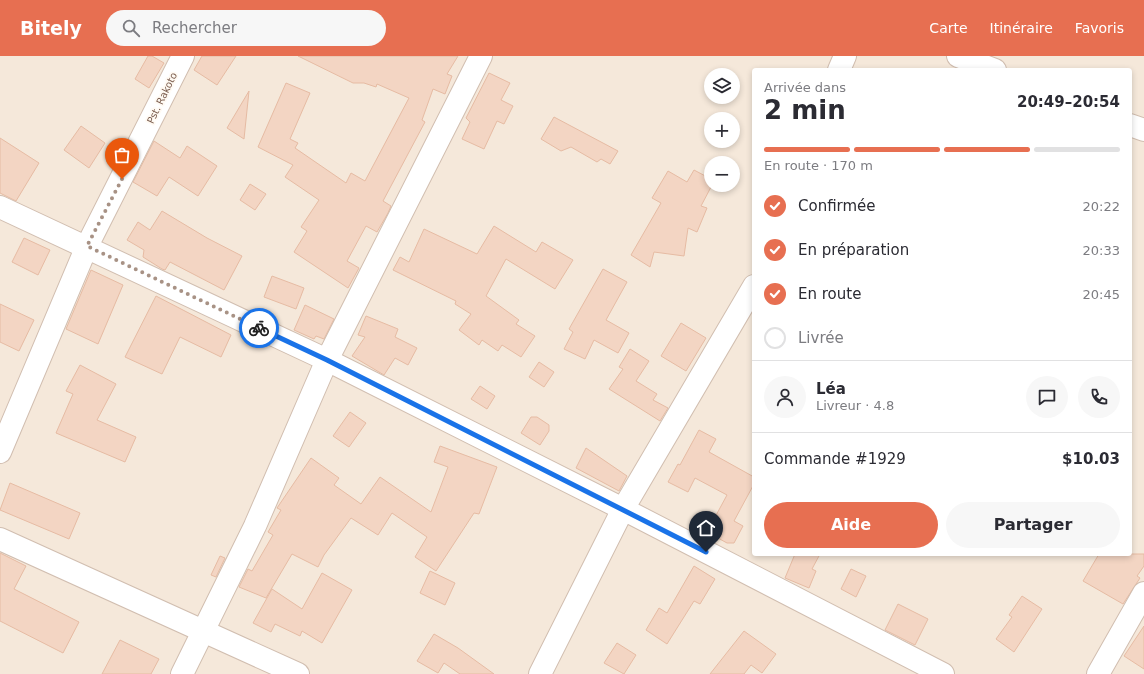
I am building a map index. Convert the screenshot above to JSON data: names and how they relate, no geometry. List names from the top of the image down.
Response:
{
  "streets": {
    "street": ["Pst. Rakoto"]
  },
  "page": {
    "header": "Bitely",
    "search": "Rechercher",
    "nav": ["Carte", "Itinéraire", "Favoris"],
    "map_buttons": ["+", "−"],
    "heading": ["2 min", "Arrivée dans", "20:49–20:54"],
    "panel": [
      "Léa",
      "Livreur · 4.8",
      "Commande #1929",
      "$10.03"
    ],
    "bar": "En route · 170 m",
    "list": [
      ["Confirmée", "20:22"],
      ["En préparation", "20:33"],
      ["En route", "20:45"],
      "Livrée"
    ],
    "buttons": ["Aide", "Partager"]
  }
}
